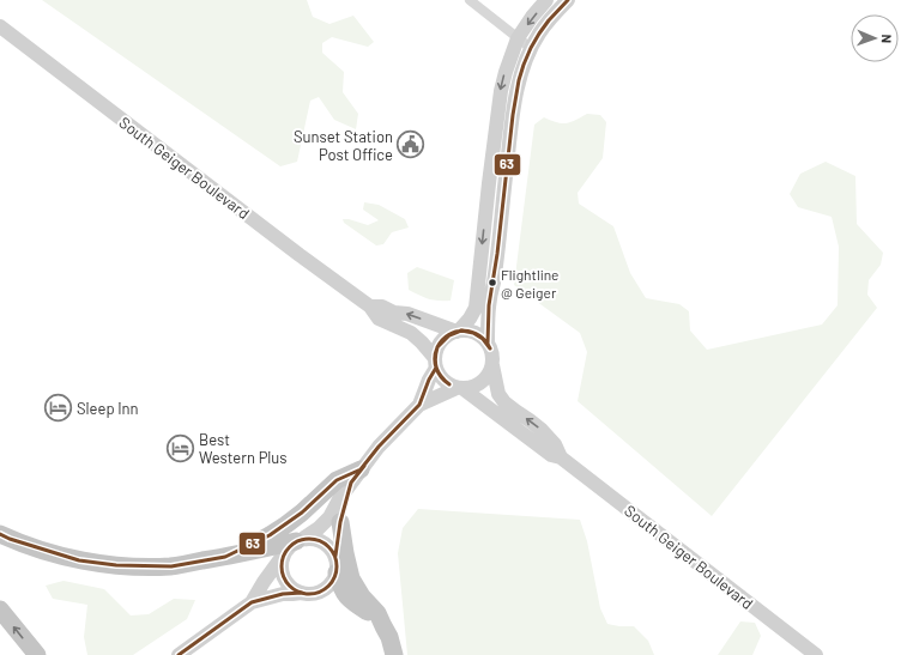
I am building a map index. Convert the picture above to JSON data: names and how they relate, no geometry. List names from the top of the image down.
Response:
{
  "streets": {
    "main road": ["South Geiger Boulevard"]
  },
  "places": {
    "public building": ["Sunset Station Post Office"],
    "other": ["Flightline @ Geiger"],
    "hotel": ["Sleep Inn", "Best Western Plus"]
  },
  "lines": ["transit line 63"],
  "north": "right"
}
